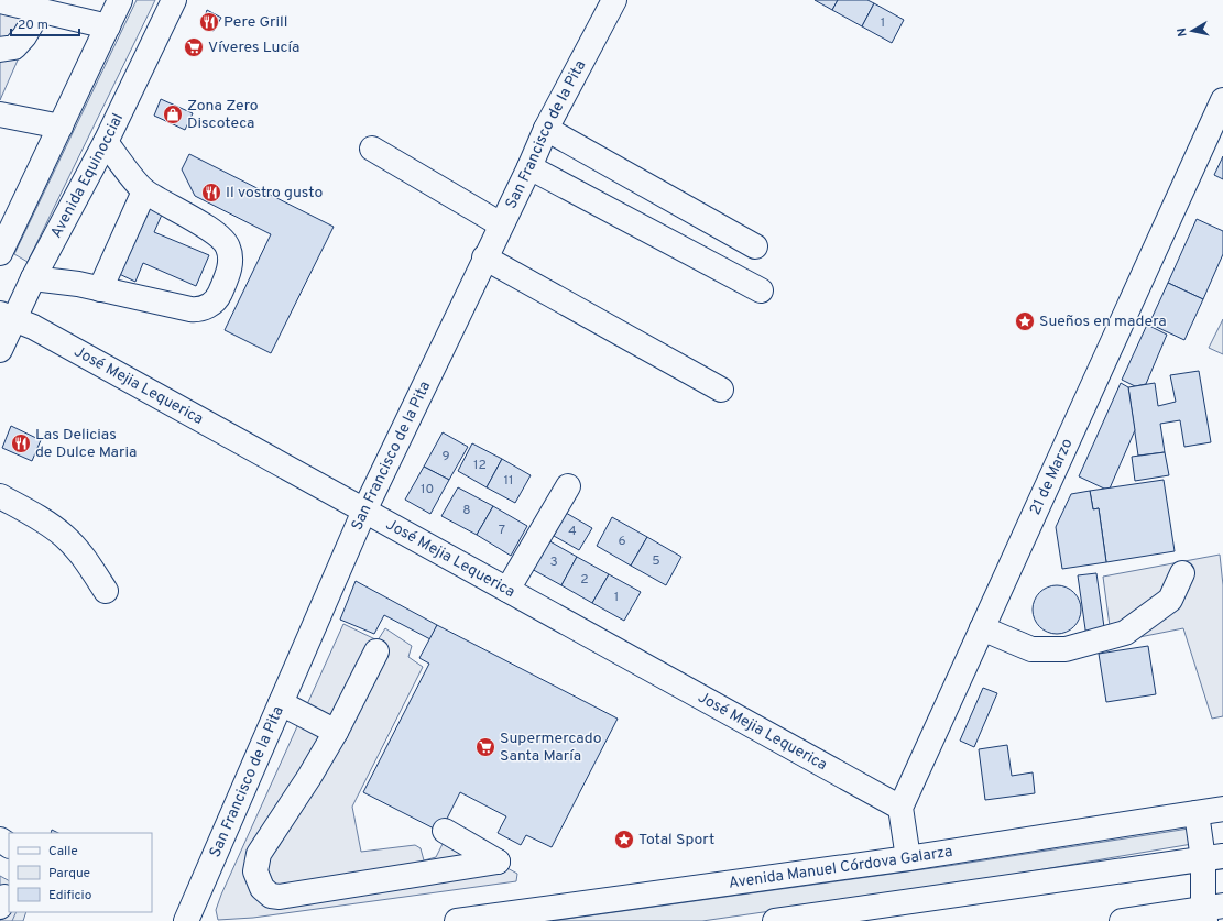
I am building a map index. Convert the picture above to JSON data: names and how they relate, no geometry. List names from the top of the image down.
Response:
{
  "streets": {
    "street": [
      "San Francisco de la Pita",
      "Avenida Equinoccial",
      "José Mejia Lequerica",
      "21 de Marzo",
      "Avenida Manuel Córdova Galarza"
    ]
  },
  "crossings": [
    ["San Francisco de la Pita", "José Mejia Lequerica"],
    ["Avenida Equinoccial", "José Mejia Lequerica"],
    ["José Mejia Lequerica", "21 de Marzo"]
  ],
  "places": {
    "restaurant": ["Pere Grill", "Il vostro gusto", "Las Delicias de Dulce Maria"],
    "supermarket": ["Víveres Lucía", "Supermercado Santa María"],
    "shop": ["Zona Zero Discoteca"],
    "place": ["Sueños en madera", "Total Sport"]
  },
  "house_numbers": [
    "1",
    "9",
    "12",
    "11",
    "10",
    "8",
    "7",
    "4",
    "6",
    "5",
    "3",
    "2",
    "1"
  ],
  "legend": ["Calle", "Parque", "Edificio"],
  "scale_bar": "20 m",
  "north": "left"
}
